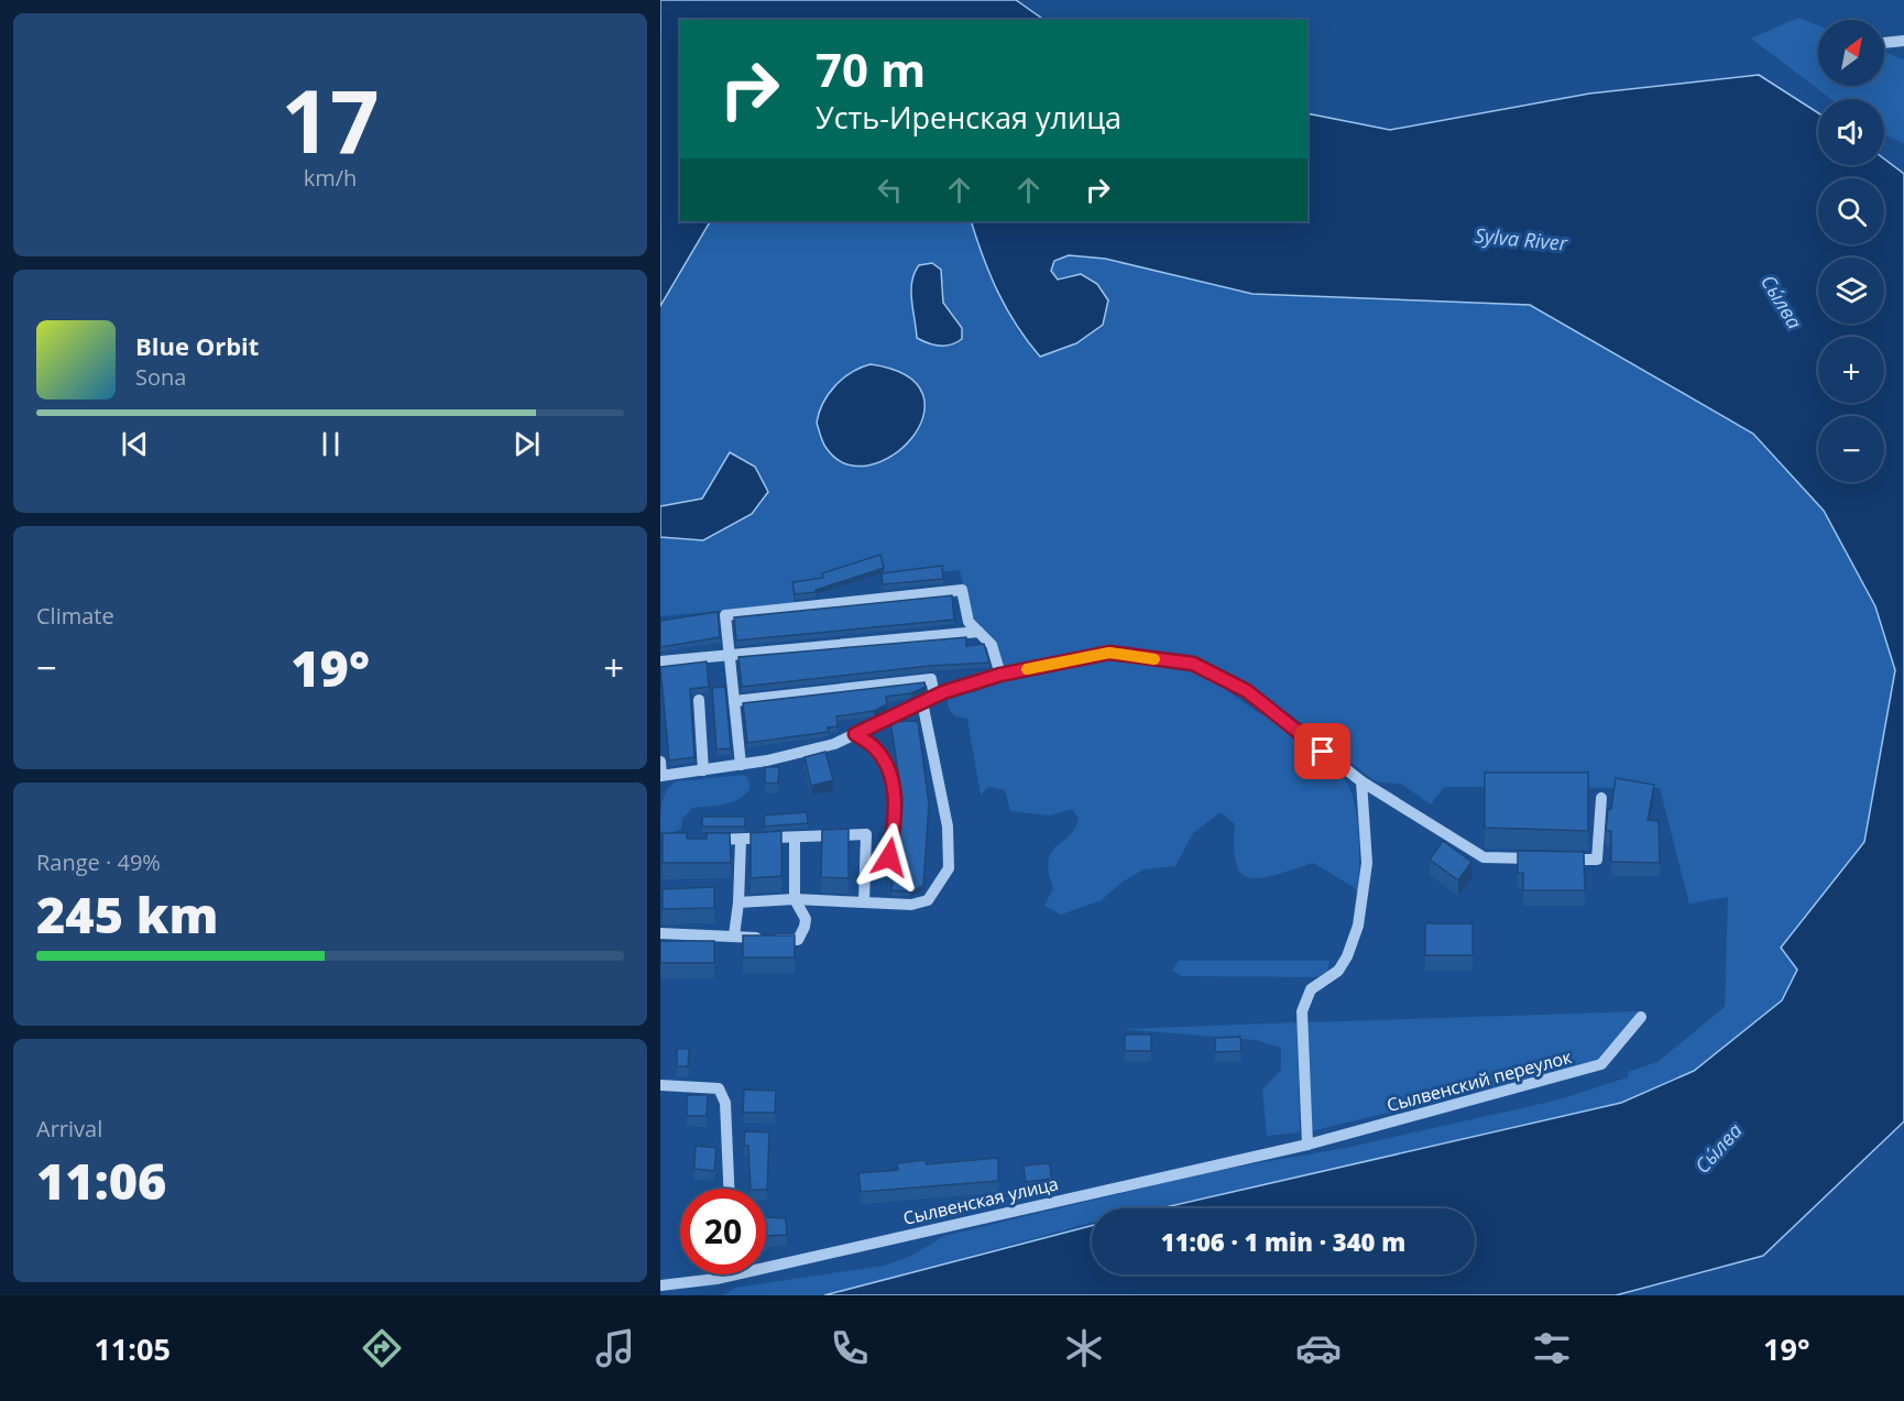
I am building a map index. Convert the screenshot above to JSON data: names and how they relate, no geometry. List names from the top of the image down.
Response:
{
  "streets": {
    "street": ["Сылвенский переулок", "Сылвенская улица"]
  },
  "crossings": [
    ["Сылвенский переулок", "Сылвенская улица"]
  ],
  "water": ["Sylva River", "Сы́лва"],
  "north": "top right",
  "page": {
    "tile": [
      ["17", "km/h"],
      "Climate",
      ["Range · 49%", "245 km"],
      ["Arrival", "11:06"]
    ],
    "map_buttons": ["+", "−"],
    "turn": ["70 m", "Усть-Иренская улица"],
    "song": ["Blue Orbit", "Sona"],
    "heat": ["−", "19°", "+"],
    "limit": "20",
    "trip": "11:06 · 1 min · 340 m",
    "tabs": ["11:05", "19°"]
  }
}
